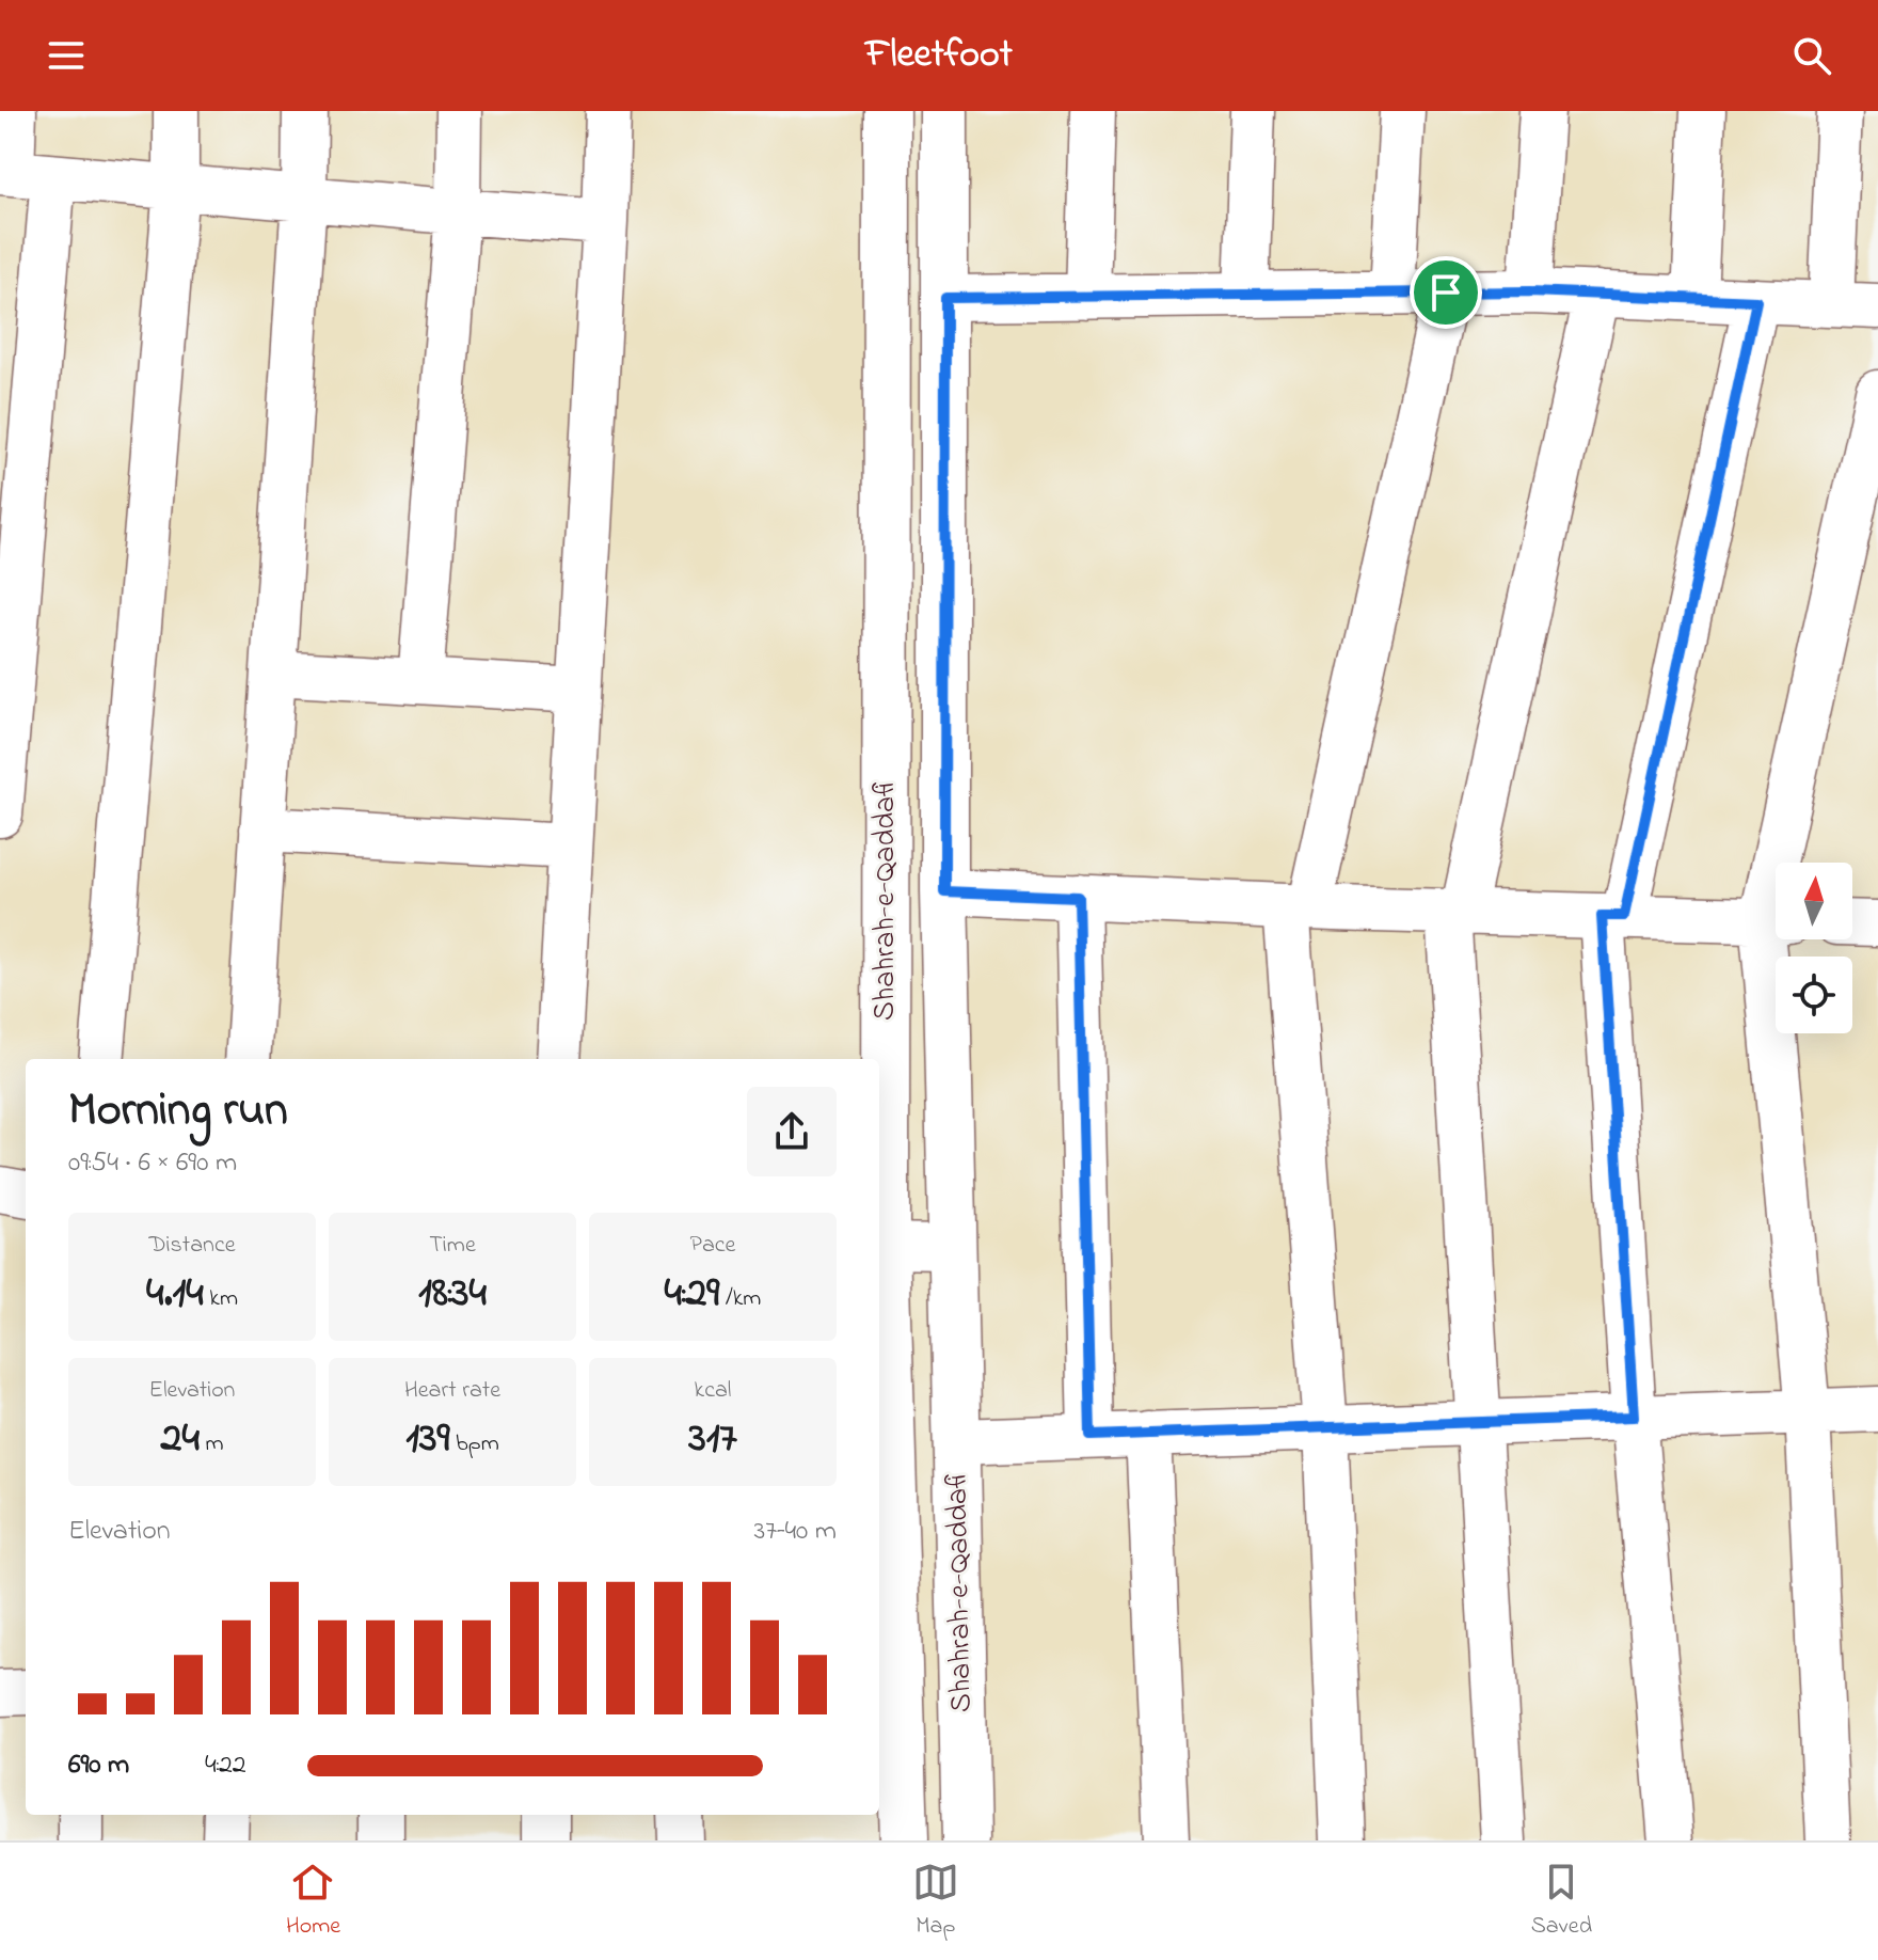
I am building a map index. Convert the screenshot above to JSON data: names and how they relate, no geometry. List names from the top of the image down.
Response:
{
  "streets": {
    "main road": ["Shahrah-e-Qaddafi"]
  },
  "north": "top",
  "page": {
    "header": "Fleetfoot",
    "heading": ["Morning run", "09:54 · 6 × 690 m"],
    "stats": [
      ["Distance", "4.14 km"],
      ["Time", "18:34"],
      ["Pace", "4:29 /km"],
      ["Elevation", "24 m"],
      ["Heart rate", "139 bpm"],
      ["kcal", "317"]
    ],
    "chart": ["Elevation", "37–40 m"],
    "list": [
      {
        "name": "690 m",
        "note": "4:22"
      }
    ],
    "tabs": ["Home", "Map", "Saved"]
  }
}
